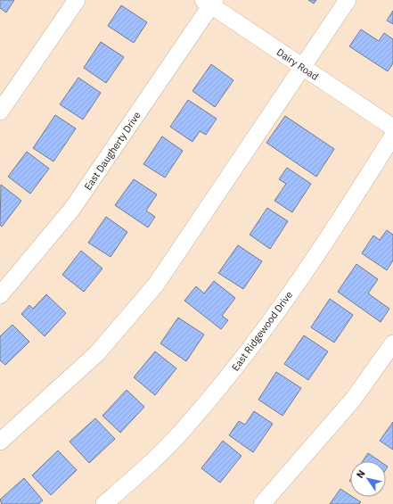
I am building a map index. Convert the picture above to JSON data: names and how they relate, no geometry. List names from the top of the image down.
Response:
{
  "streets": {
    "street": ["Dairy Road", "East Daugherty Drive", "East Ridgewood Drive"]
  },
  "crossings": [
    ["Dairy Road", "East Daugherty Drive"]
  ],
  "north": "top left"
}
